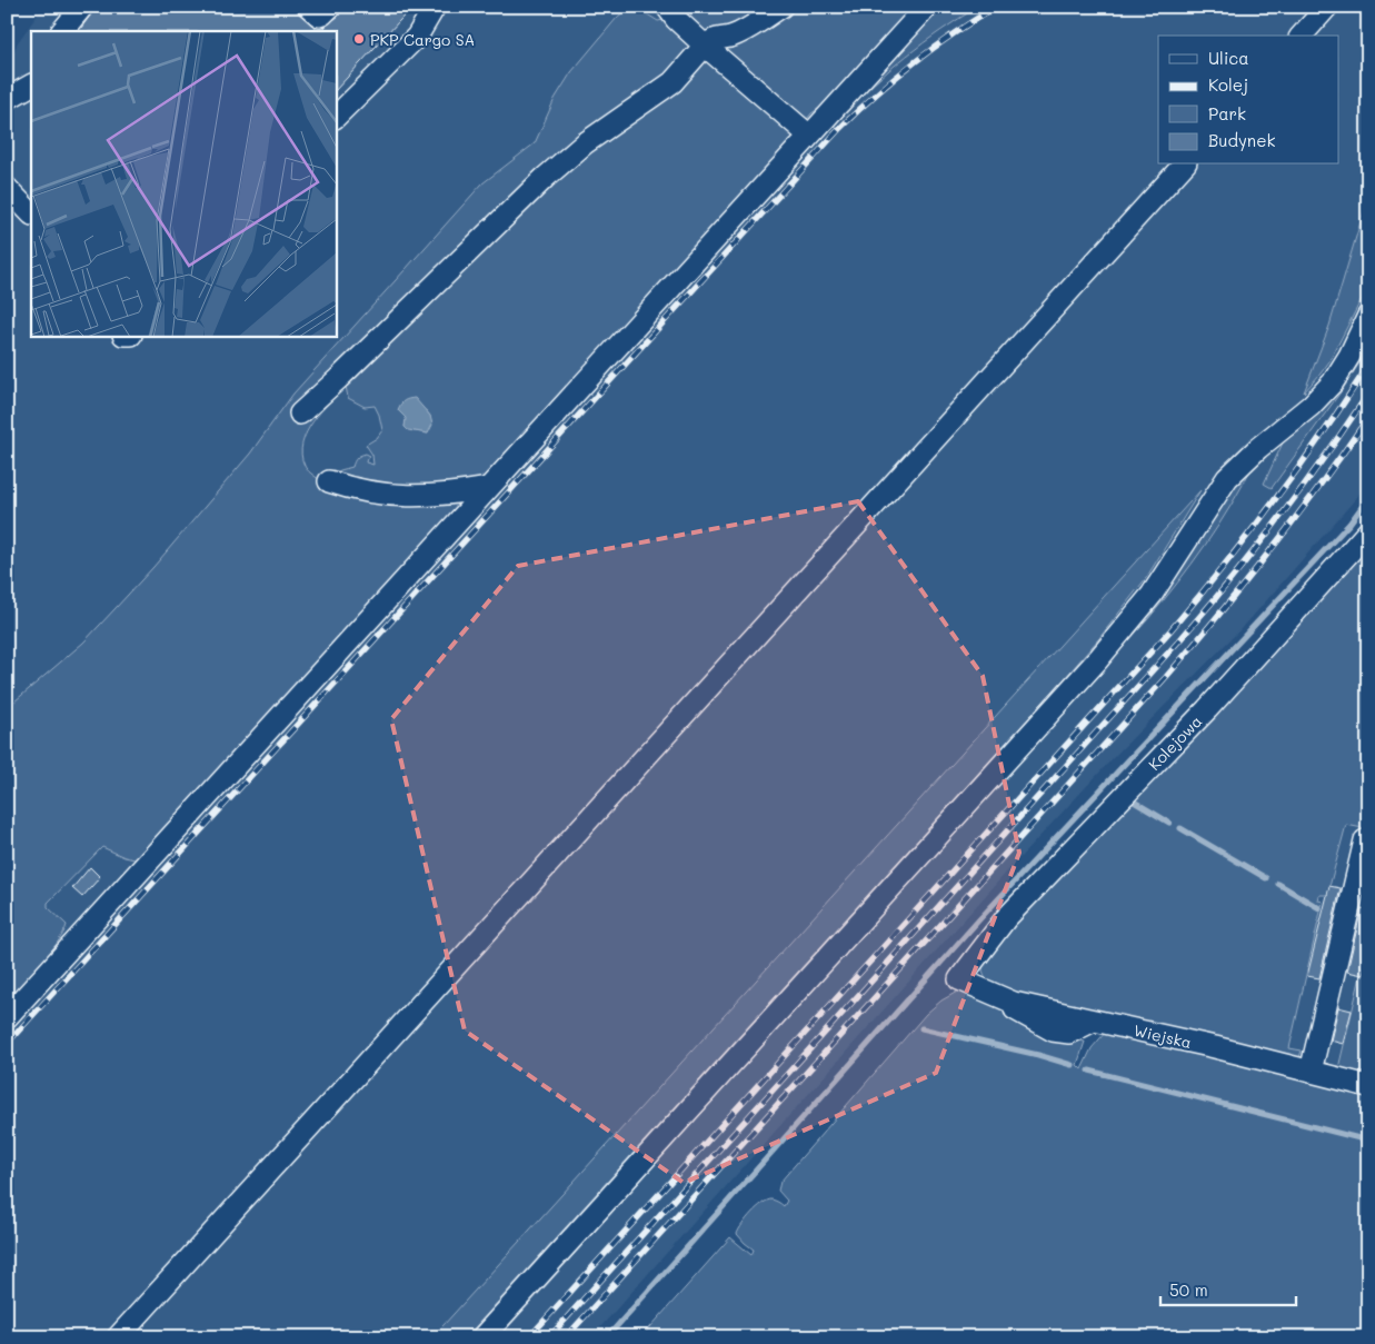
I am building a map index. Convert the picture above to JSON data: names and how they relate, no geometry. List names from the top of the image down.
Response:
{
  "streets": {
    "street": ["Kolejowa", "Wiejska"]
  },
  "crossings": [
    ["Kolejowa", "Wiejska"]
  ],
  "places": ["PKP Cargo SA"],
  "legend": [
    "Ulica",
    "Kolej",
    "Park",
    "Budynek"
  ],
  "scale_bar": "50 m"
}
